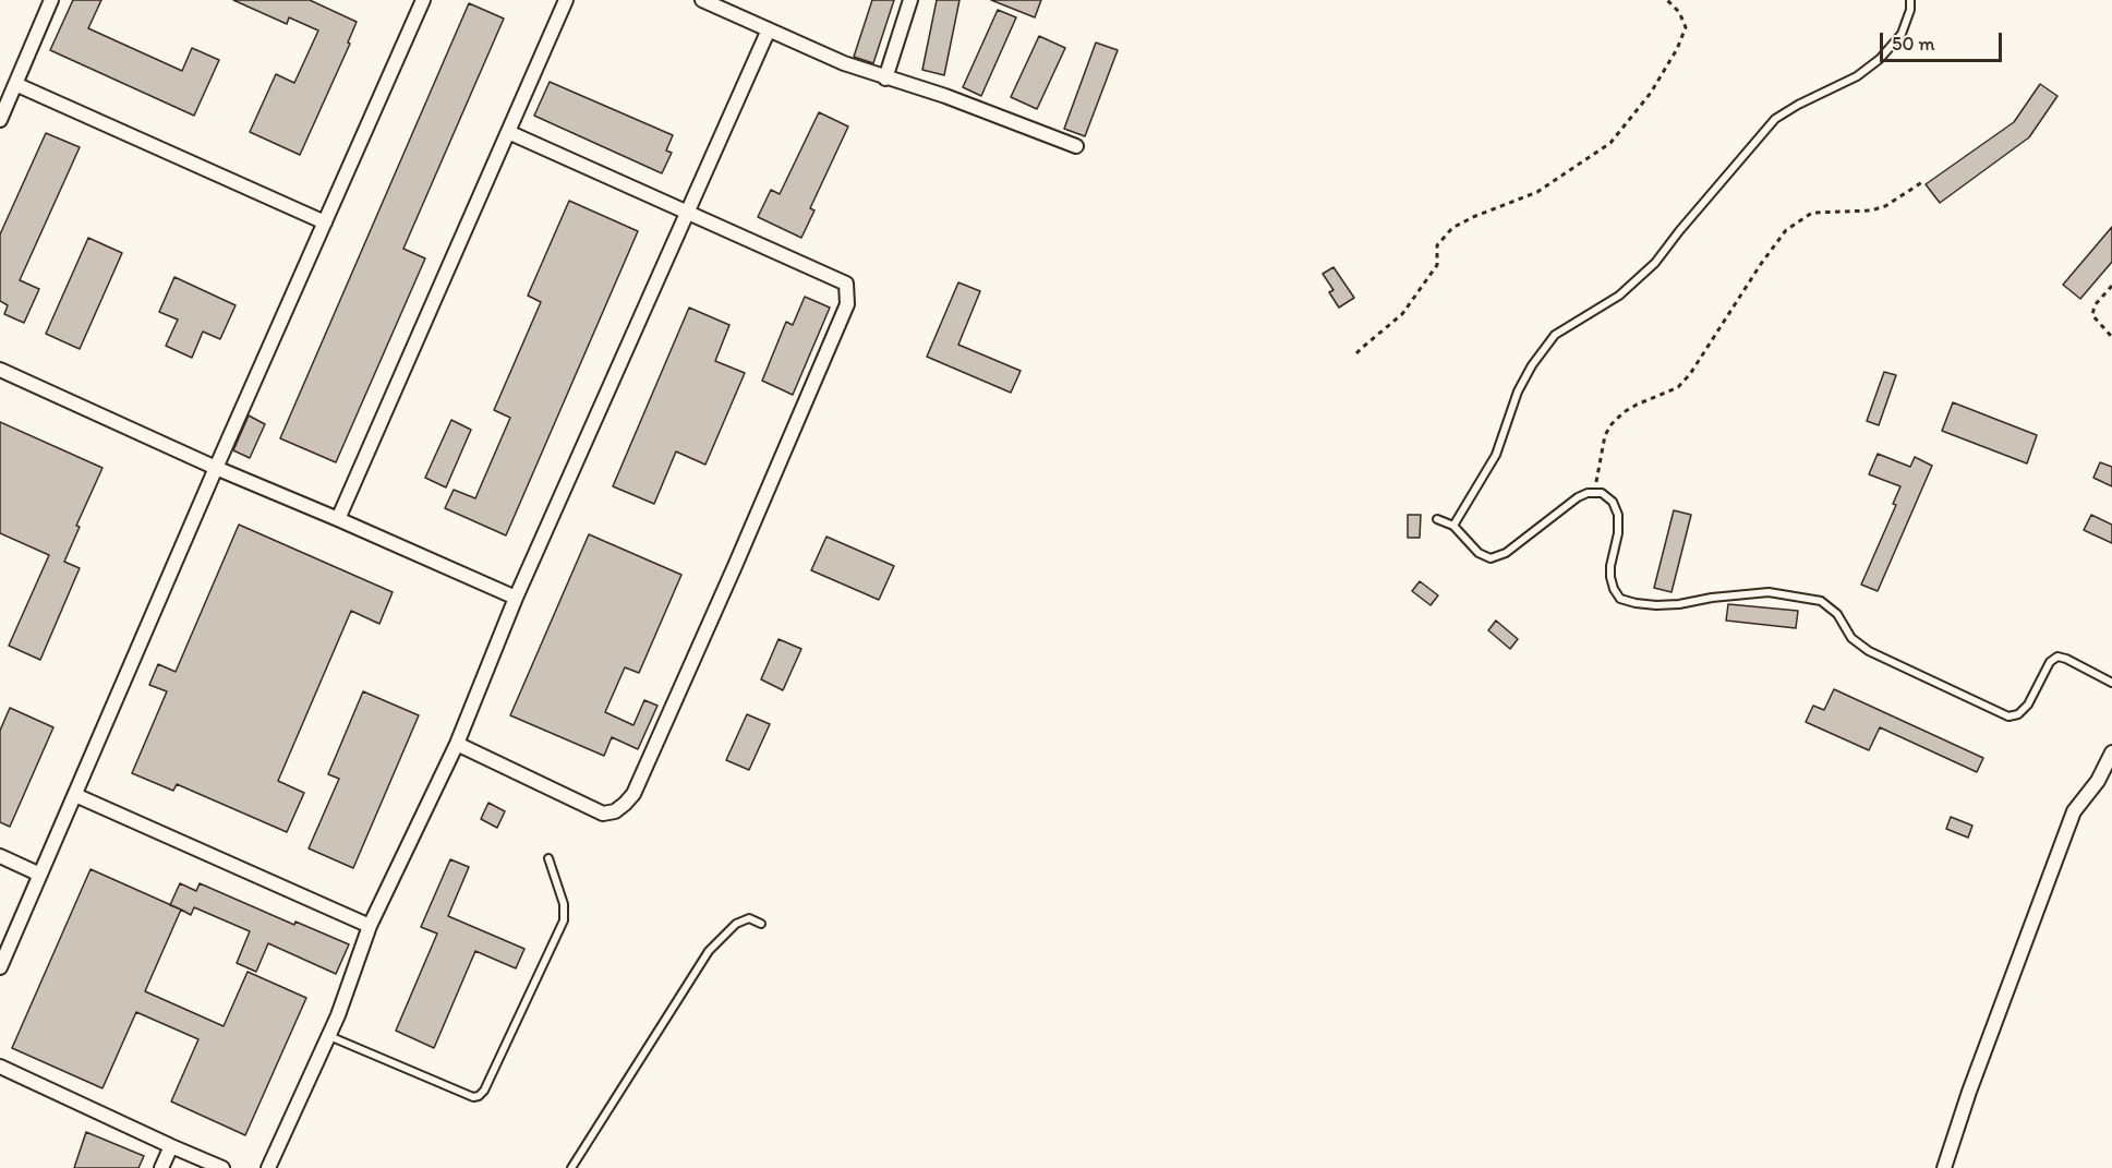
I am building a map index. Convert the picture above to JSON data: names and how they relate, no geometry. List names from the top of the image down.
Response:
{
  "scale_bar": "50 m"
}
